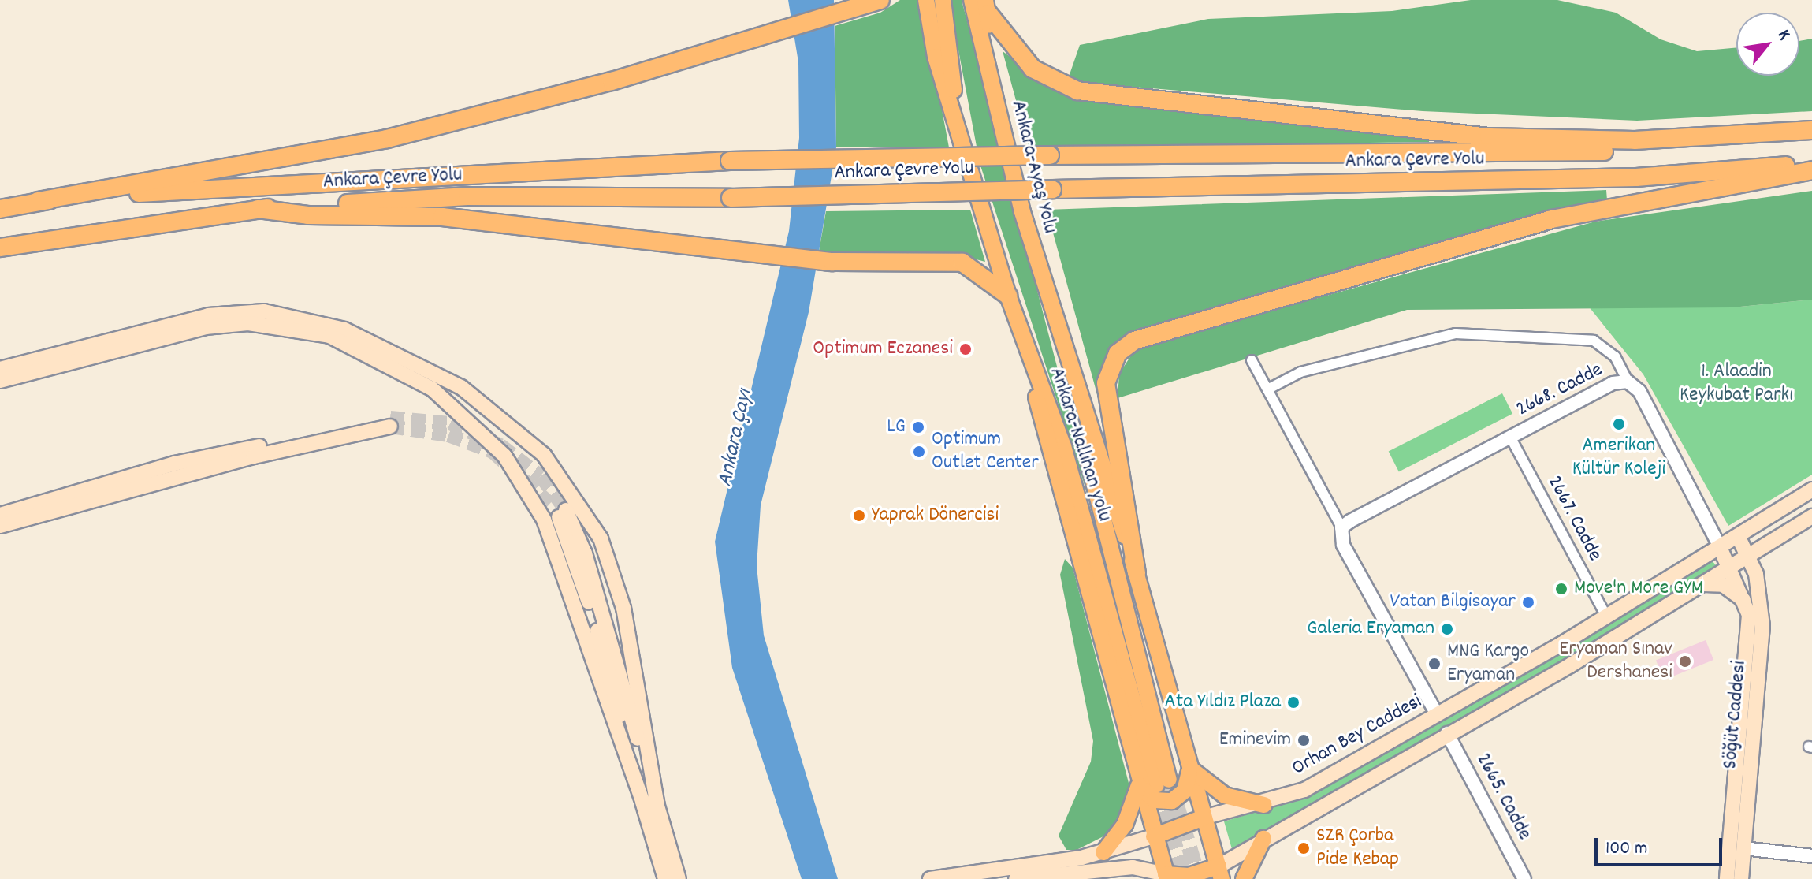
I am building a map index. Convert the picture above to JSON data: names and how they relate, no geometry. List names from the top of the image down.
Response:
{
  "streets": {
    "highway": ["Ankara Çevre Yolu", "Ankara-Ayaş Yolu", "Ankara-Nallıhan yolu"],
    "main road": ["Söğüt Caddesi", "Orhan Bey Caddesi"],
    "street": ["2668. Cadde", "2667. Cadde", "2665. Cadde"]
  },
  "crossings": [
    ["Ankara-Ayaş Yolu", "Ankara-Nallıhan yolu"],
    ["2668. Cadde", "2667. Cadde"],
    ["2668. Cadde", "Söğüt Caddesi"],
    ["2668. Cadde", "Orhan Bey Caddesi"],
    ["2667. Cadde", "Orhan Bey Caddesi"],
    ["Söğüt Caddesi", "Orhan Bey Caddesi"],
    ["Orhan Bey Caddesi", "2665. Cadde"]
  ],
  "water": ["Ankara Çayı"],
  "parks": ["1. Alaadin Keykubat Parkı"],
  "places": [
    "Optimum Eczanesi",
    "Amerikan Kültür Koleji",
    "LG",
    "Optimum Outlet Center",
    "Yaprak Dönercisi",
    "Move'n More GYM",
    "Vatan Bilgisayar",
    "Galeria Eryaman",
    "Eryaman Sınav Dershanesi",
    "MNG Kargo Eryaman",
    "Ata Yıldız Plaza",
    "Eminevim",
    "SZR Çorba Pide Kebap"
  ],
  "scale_bar": "100 m",
  "north": "top right"
}
